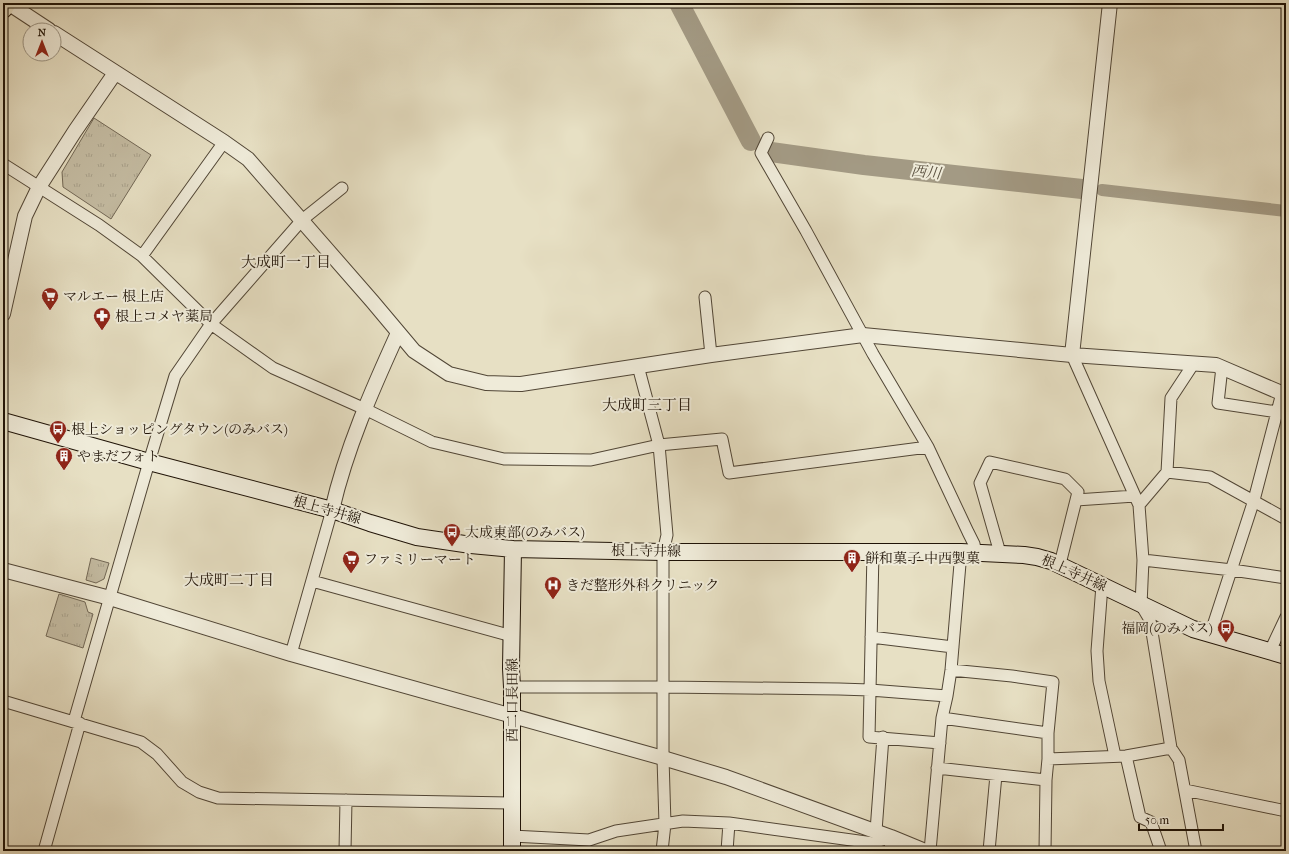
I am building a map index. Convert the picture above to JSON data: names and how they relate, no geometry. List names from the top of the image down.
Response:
{
  "streets": {
    "main road": ["根上寺井線", "西二口長田線"]
  },
  "crossings": [
    ["根上寺井線", "西二口長田線"]
  ],
  "districts": ["大成町一丁目", "大成町三丁目", "大成町二丁目"],
  "water": ["西川"],
  "places": {
    "supermarket": ["マルエー 根上店", "ファミリーマート"],
    "pharmacy": ["根上コメヤ薬局"],
    "bus stop": ["根上ショッピングタウン(のみバス)", "大成東部(のみバス)", "福岡(のみバス)"],
    "building": ["やまだフォト", "餅和菓子 中西製菓"],
    "hospital": ["きだ整形外科クリニック"]
  },
  "scale_bar": "50 m",
  "north": "top"
}
